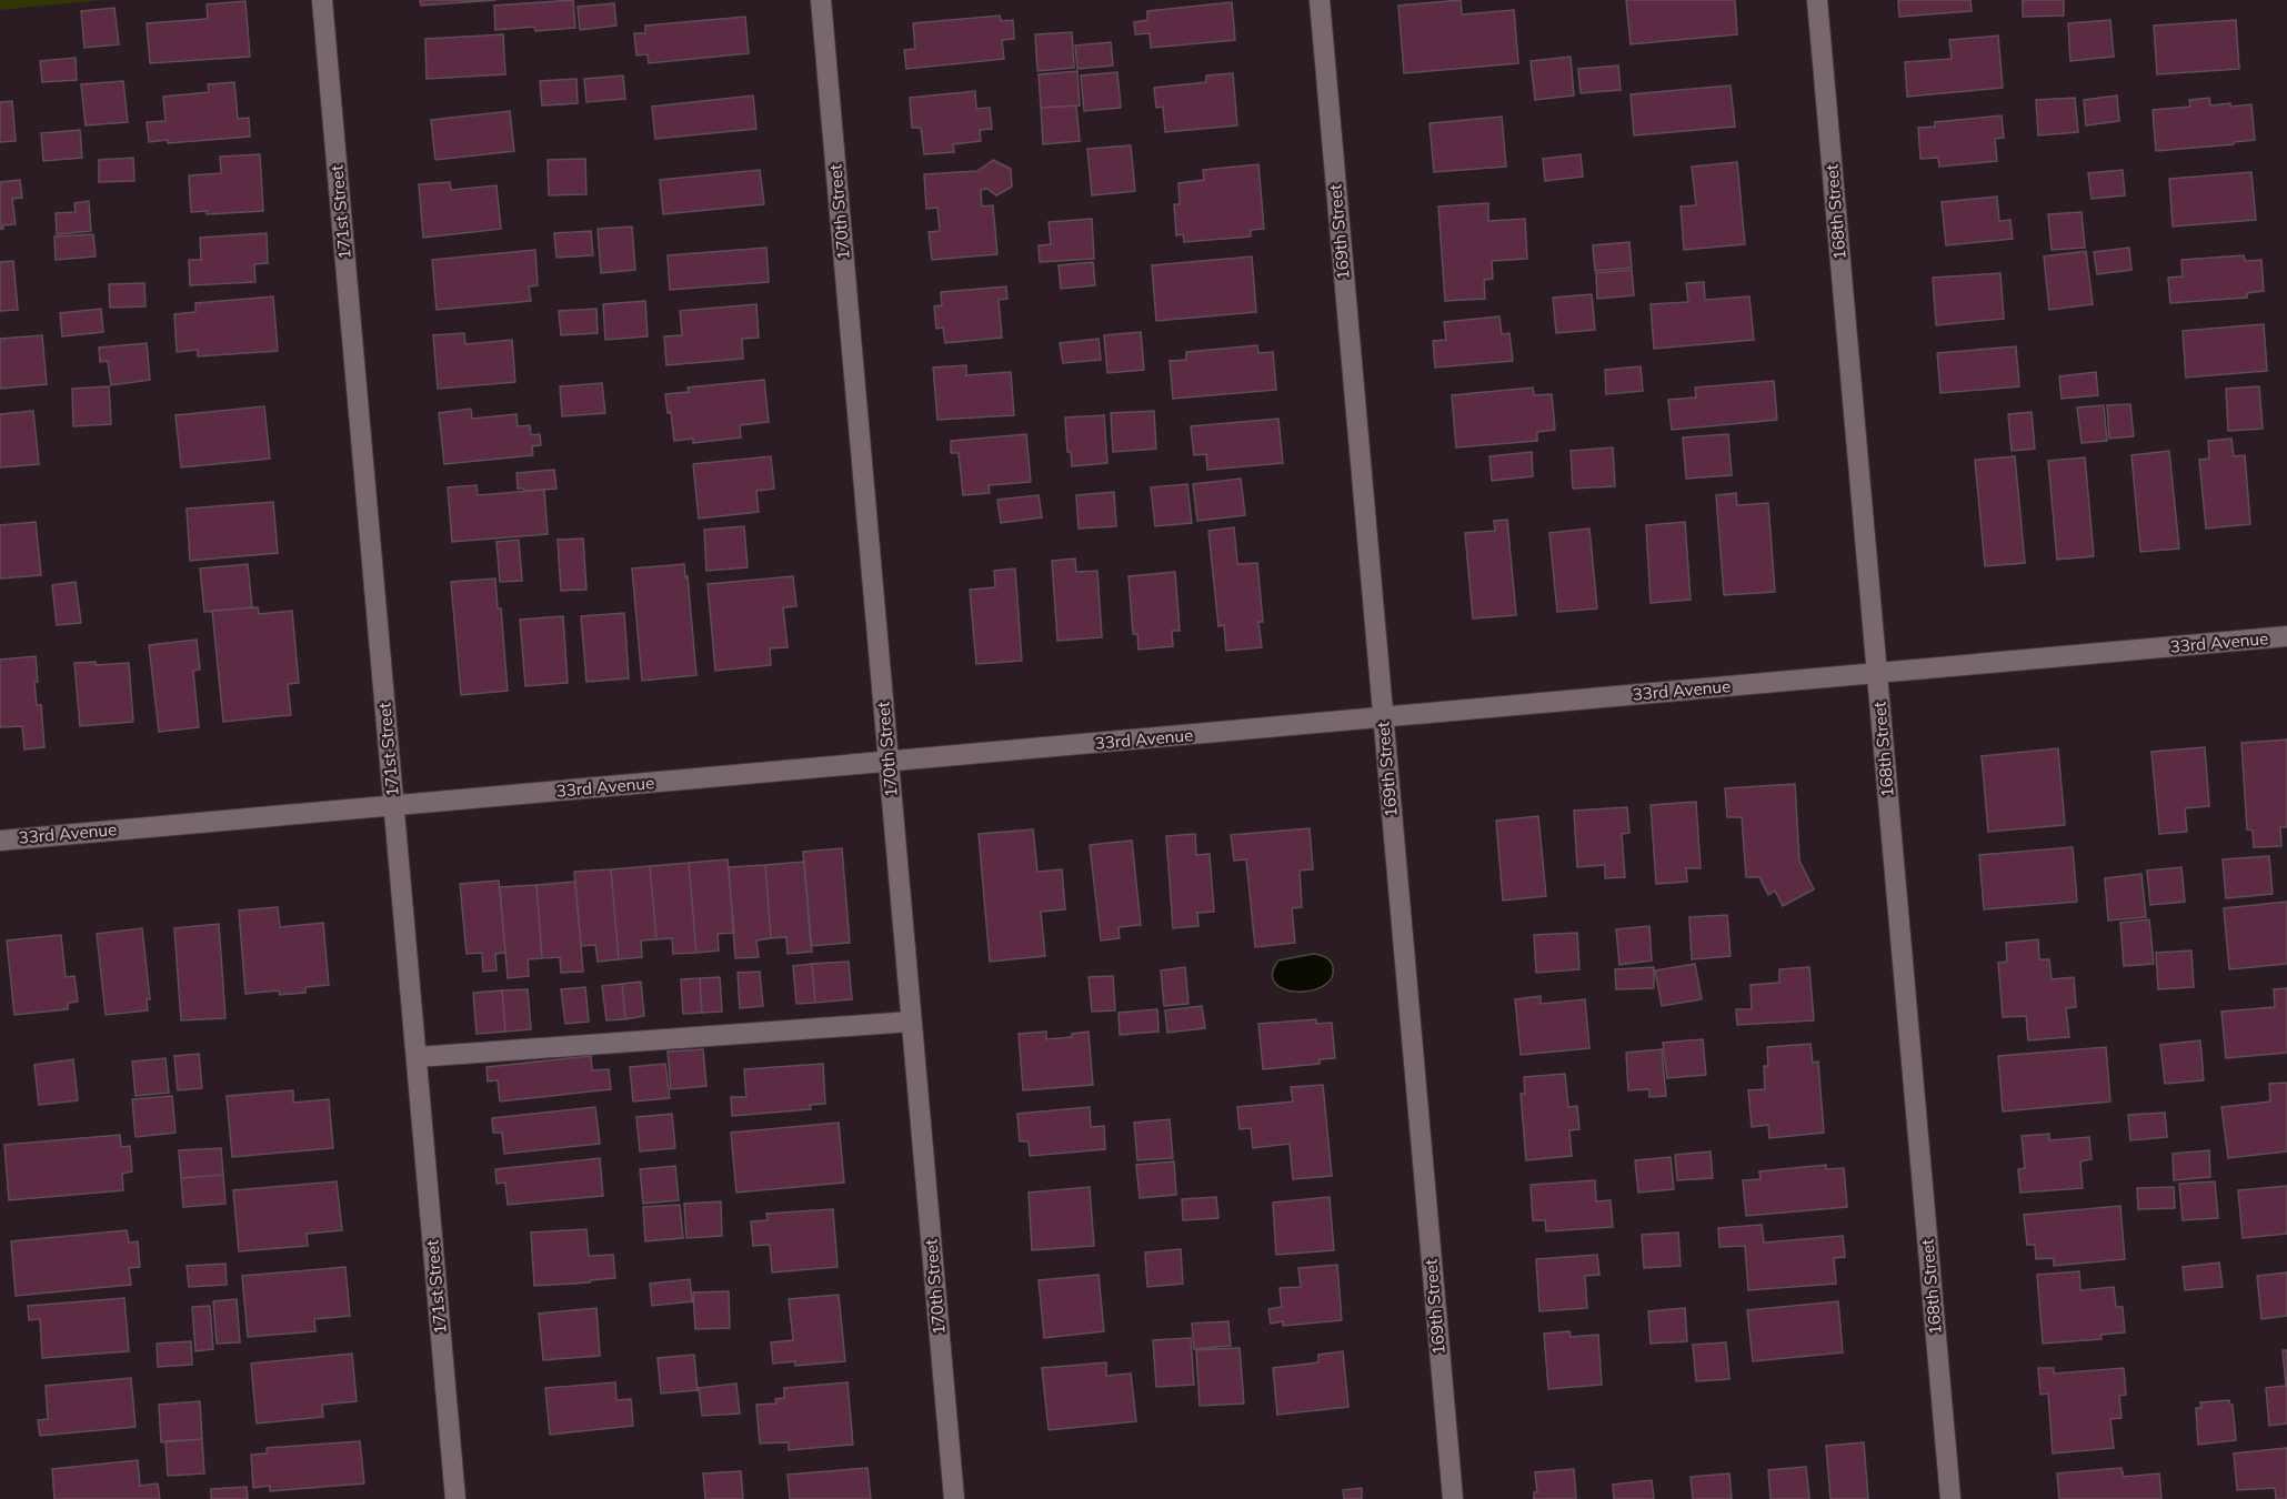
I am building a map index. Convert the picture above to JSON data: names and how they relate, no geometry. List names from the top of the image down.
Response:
{
  "streets": {
    "street": [
      "171st Street",
      "170th Street",
      "168th Street",
      "169th Street",
      "33rd Avenue"
    ]
  },
  "crossings": [
    ["171st Street", "33rd Avenue"],
    ["170th Street", "33rd Avenue"],
    ["168th Street", "33rd Avenue"],
    ["169th Street", "33rd Avenue"]
  ]
}
